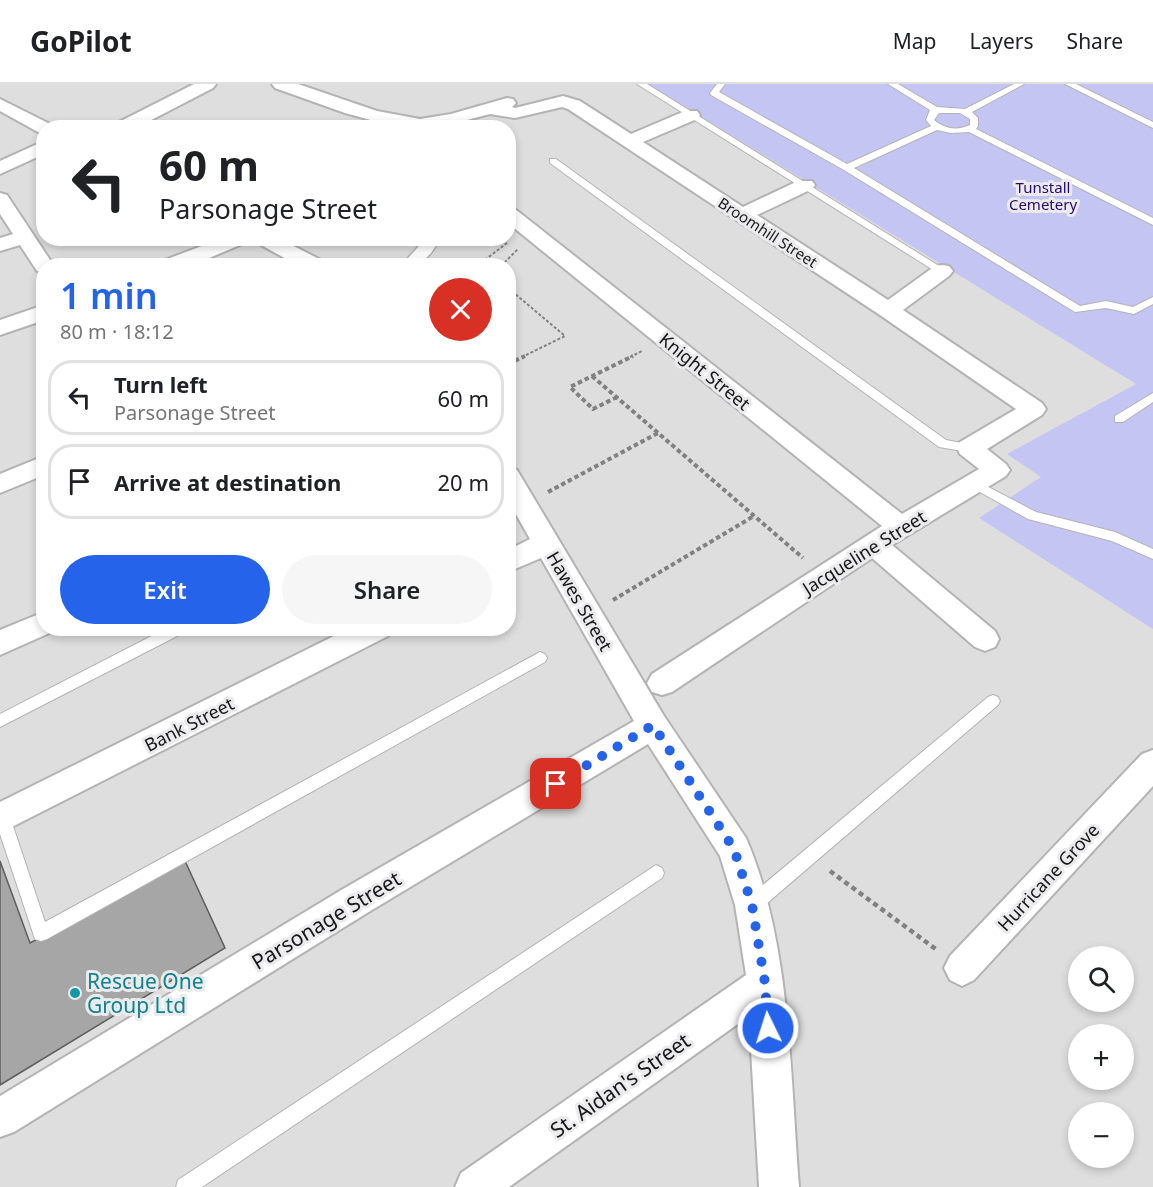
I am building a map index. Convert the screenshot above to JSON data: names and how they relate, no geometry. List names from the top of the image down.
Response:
{
  "streets": {
    "street": [
      "Broomhill Street",
      "Knight Street",
      "Jacqueline Street",
      "Hawes Street",
      "Bank Street",
      "Hurricane Grove",
      "Parsonage Street",
      "St. Aidan's Street"
    ]
  },
  "crossings": [
    ["Broomhill Street", "Jacqueline Street"],
    ["Knight Street", "Jacqueline Street"],
    ["Jacqueline Street", "Hawes Street"],
    ["Jacqueline Street", "Parsonage Street"],
    ["Hawes Street", "Parsonage Street"],
    ["Hawes Street", "St. Aidan's Street"]
  ],
  "parks": ["Tunstall Cemetery"],
  "places": ["Rescue One Group Ltd"],
  "page": {
    "header": "GoPilot",
    "nav": ["Map", "Layers", "Share"],
    "turn": ["60 m", "Parsonage Street"],
    "heading": ["1 min", "80 m · 18:12"],
    "list": [
      {
        "name": "Turn left",
        "note": "Parsonage Street",
        "value": "60 m"
      },
      {
        "name": "Arrive at destination",
        "value": "20 m"
      }
    ],
    "buttons": ["Exit", "Share"],
    "map_buttons": ["+", "−"]
  }
}
